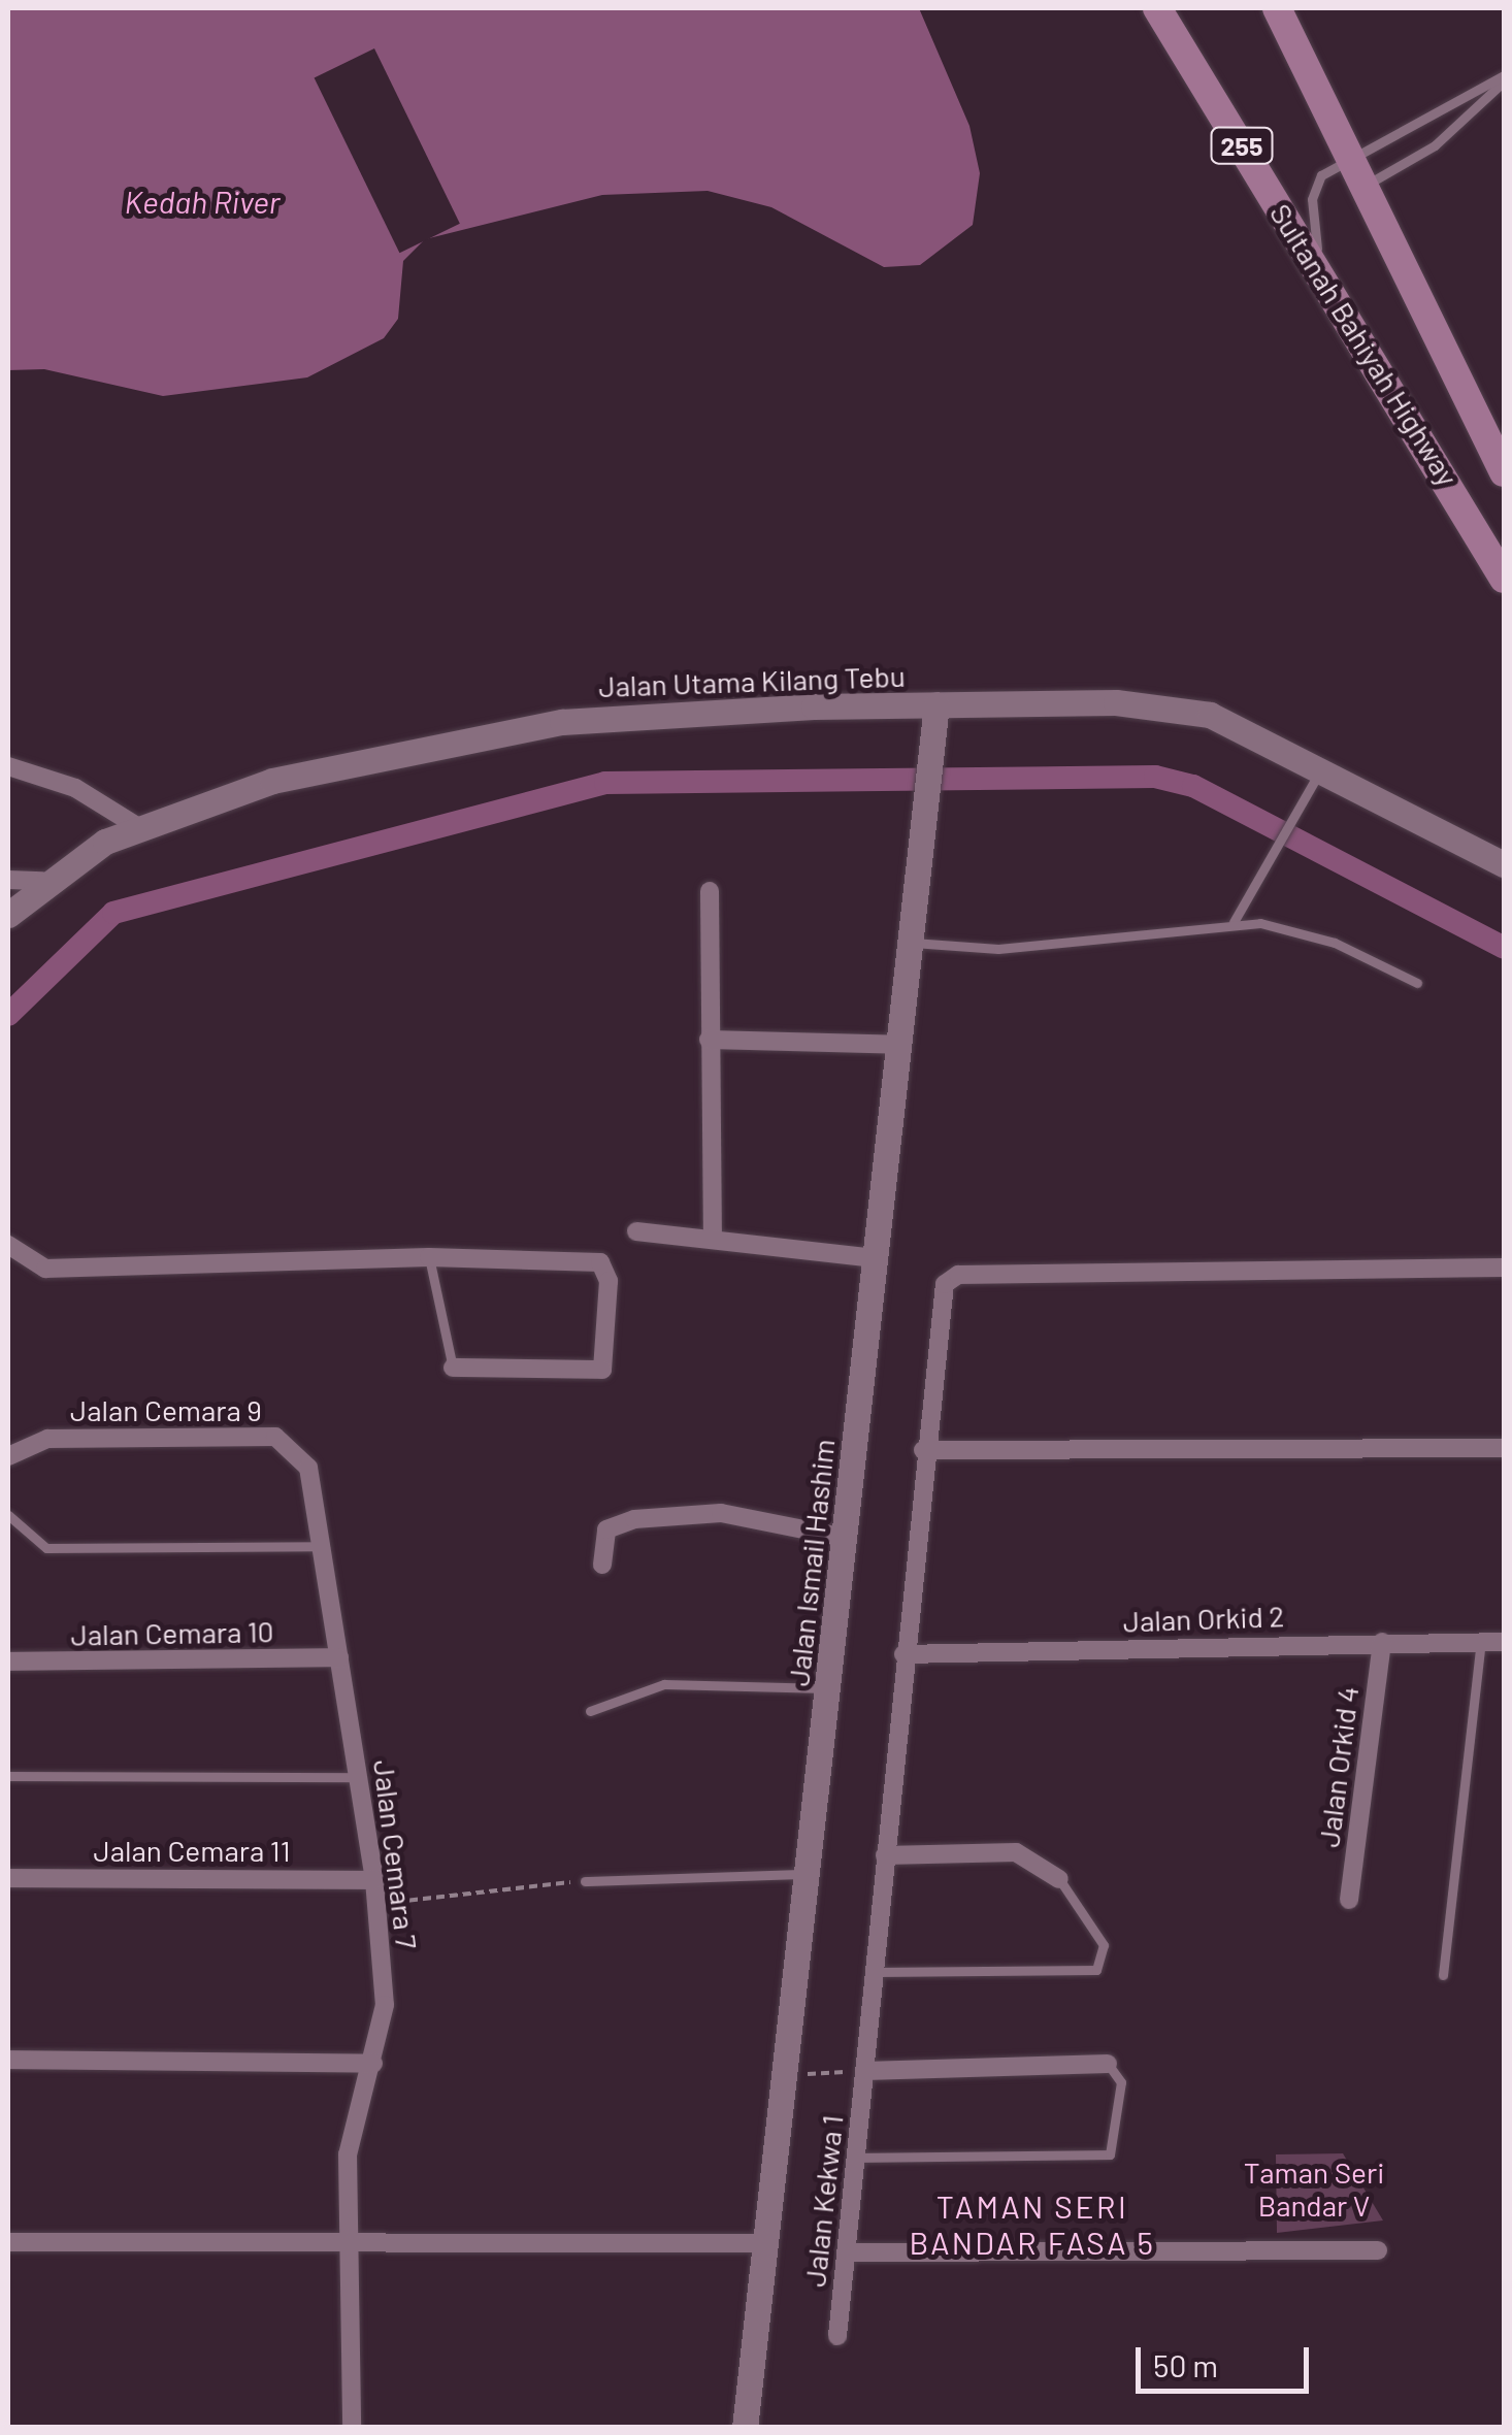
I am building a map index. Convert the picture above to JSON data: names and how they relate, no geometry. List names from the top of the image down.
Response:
{
  "streets": {
    "main road": ["255", "Sultanah Bahiyah Highway"],
    "street": [
      "Jalan Utama Kilang Tebu",
      "Jalan Cemara 9",
      "Jalan Ismail Hashim",
      "Jalan Orkid 2",
      "Jalan Cemara 10",
      "Jalan Orkid 4",
      "Jalan Cemara 11",
      "Jalan Cemara 7",
      "Jalan Kekwa 1"
    ]
  },
  "crossings": [
    ["Jalan Utama Kilang Tebu", "Jalan Ismail Hashim"],
    ["Jalan Cemara 9", "Jalan Cemara 7"],
    ["Jalan Orkid 2", "Jalan Orkid 4"],
    ["Jalan Orkid 2", "Jalan Kekwa 1"],
    ["Jalan Cemara 10", "Jalan Cemara 7"],
    ["Jalan Cemara 11", "Jalan Cemara 7"]
  ],
  "districts": ["TAMAN SERI BANDAR FASA 5"],
  "water": ["Kedah River"],
  "parks": ["Taman Seri Bandar V"],
  "scale_bar": "50 m"
}
